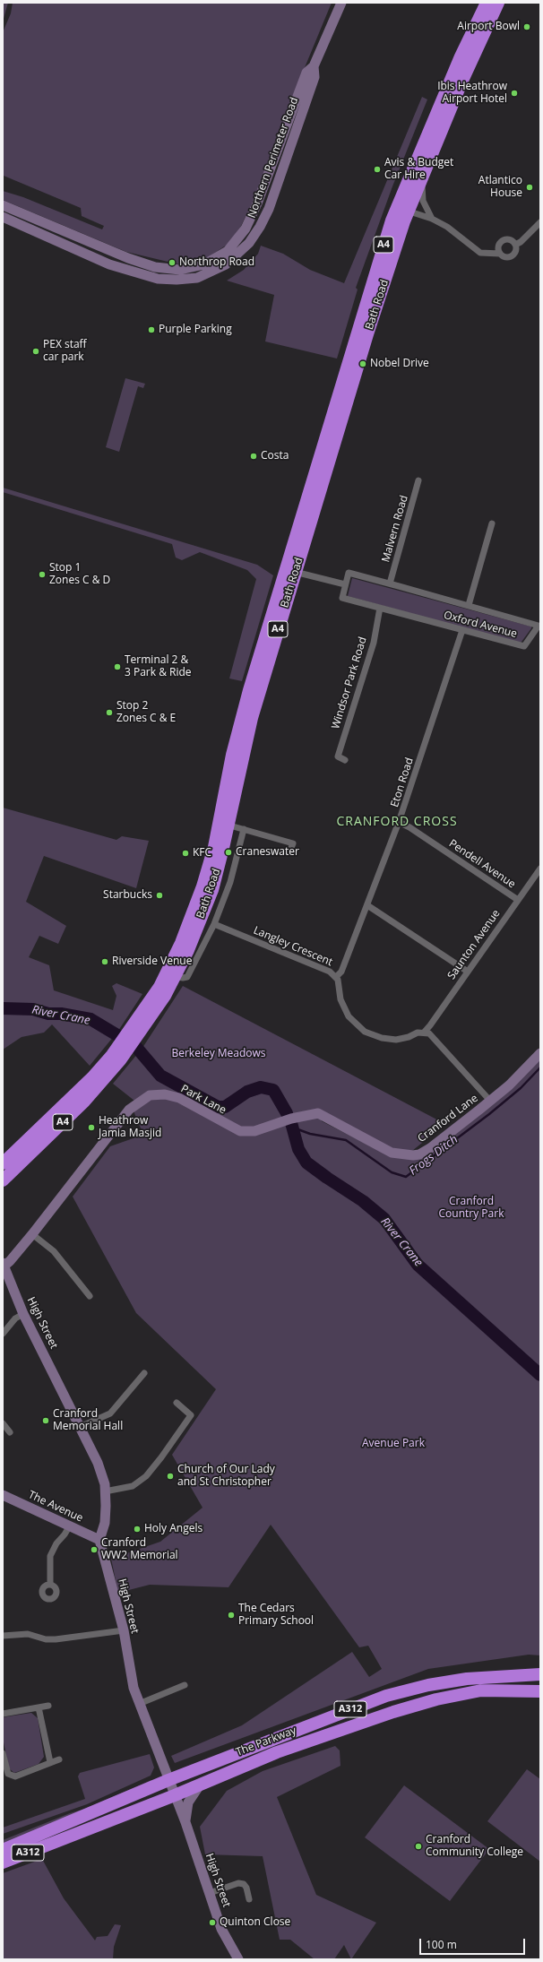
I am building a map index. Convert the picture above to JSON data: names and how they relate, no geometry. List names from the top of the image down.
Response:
{
  "streets": {
    "highway": [
      "A4",
      "Bath Road",
      "A312",
      "The Parkway"
    ],
    "street": [
      "Northern Perimeter Road",
      "Malvern Road",
      "Oxford Avenue",
      "Windsor Park Road",
      "Eton Road",
      "Pendell Avenue",
      "Saunton Avenue",
      "Langley Crescent",
      "Park Lane",
      "Cranford Lane",
      "High Street",
      "The Avenue"
    ]
  },
  "crossings": [
    ["Malvern Road", "Oxford Avenue"],
    ["Oxford Avenue", "Windsor Park Road"],
    ["Oxford Avenue", "Eton Road"],
    ["Eton Road", "Pendell Avenue"],
    ["Eton Road", "Langley Crescent"],
    ["Pendell Avenue", "Saunton Avenue"],
    ["Saunton Avenue", "Langley Crescent"],
    ["Park Lane", "Cranford Lane"],
    ["Park Lane", "High Street"],
    ["High Street", "The Avenue"],
    ["High Street", "The Parkway"]
  ],
  "districts": ["CRANFORD CROSS"],
  "water": ["River Crane", "Frogs Ditch"],
  "parks": ["Berkeley Meadows", "Cranford Country Park", "Avenue Park"],
  "places": [
    "Airport Bowl",
    "Ibis Heathrow Airport Hotel",
    "Avis & Budget Car Hire",
    "Atlantico House",
    "Northrop Road",
    "Purple Parking",
    "PEX staff car park",
    "Nobel Drive",
    "Costa",
    "Stop 1 Zones C & D",
    "Terminal 2 & 3 Park & Ride",
    "Stop 2 Zones C & E",
    "Craneswater",
    "KFC",
    "Starbucks",
    "Riverside Venue",
    "Heathrow Jamia Masjid",
    "Cranford Memorial Hall",
    "Church of Our Lady and St Christopher",
    "Holy Angels",
    "Cranford WW2 Memorial",
    "The Cedars Primary School",
    "Cranford Community College",
    "Quinton Close"
  ],
  "scale_bar": "100 m"
}
